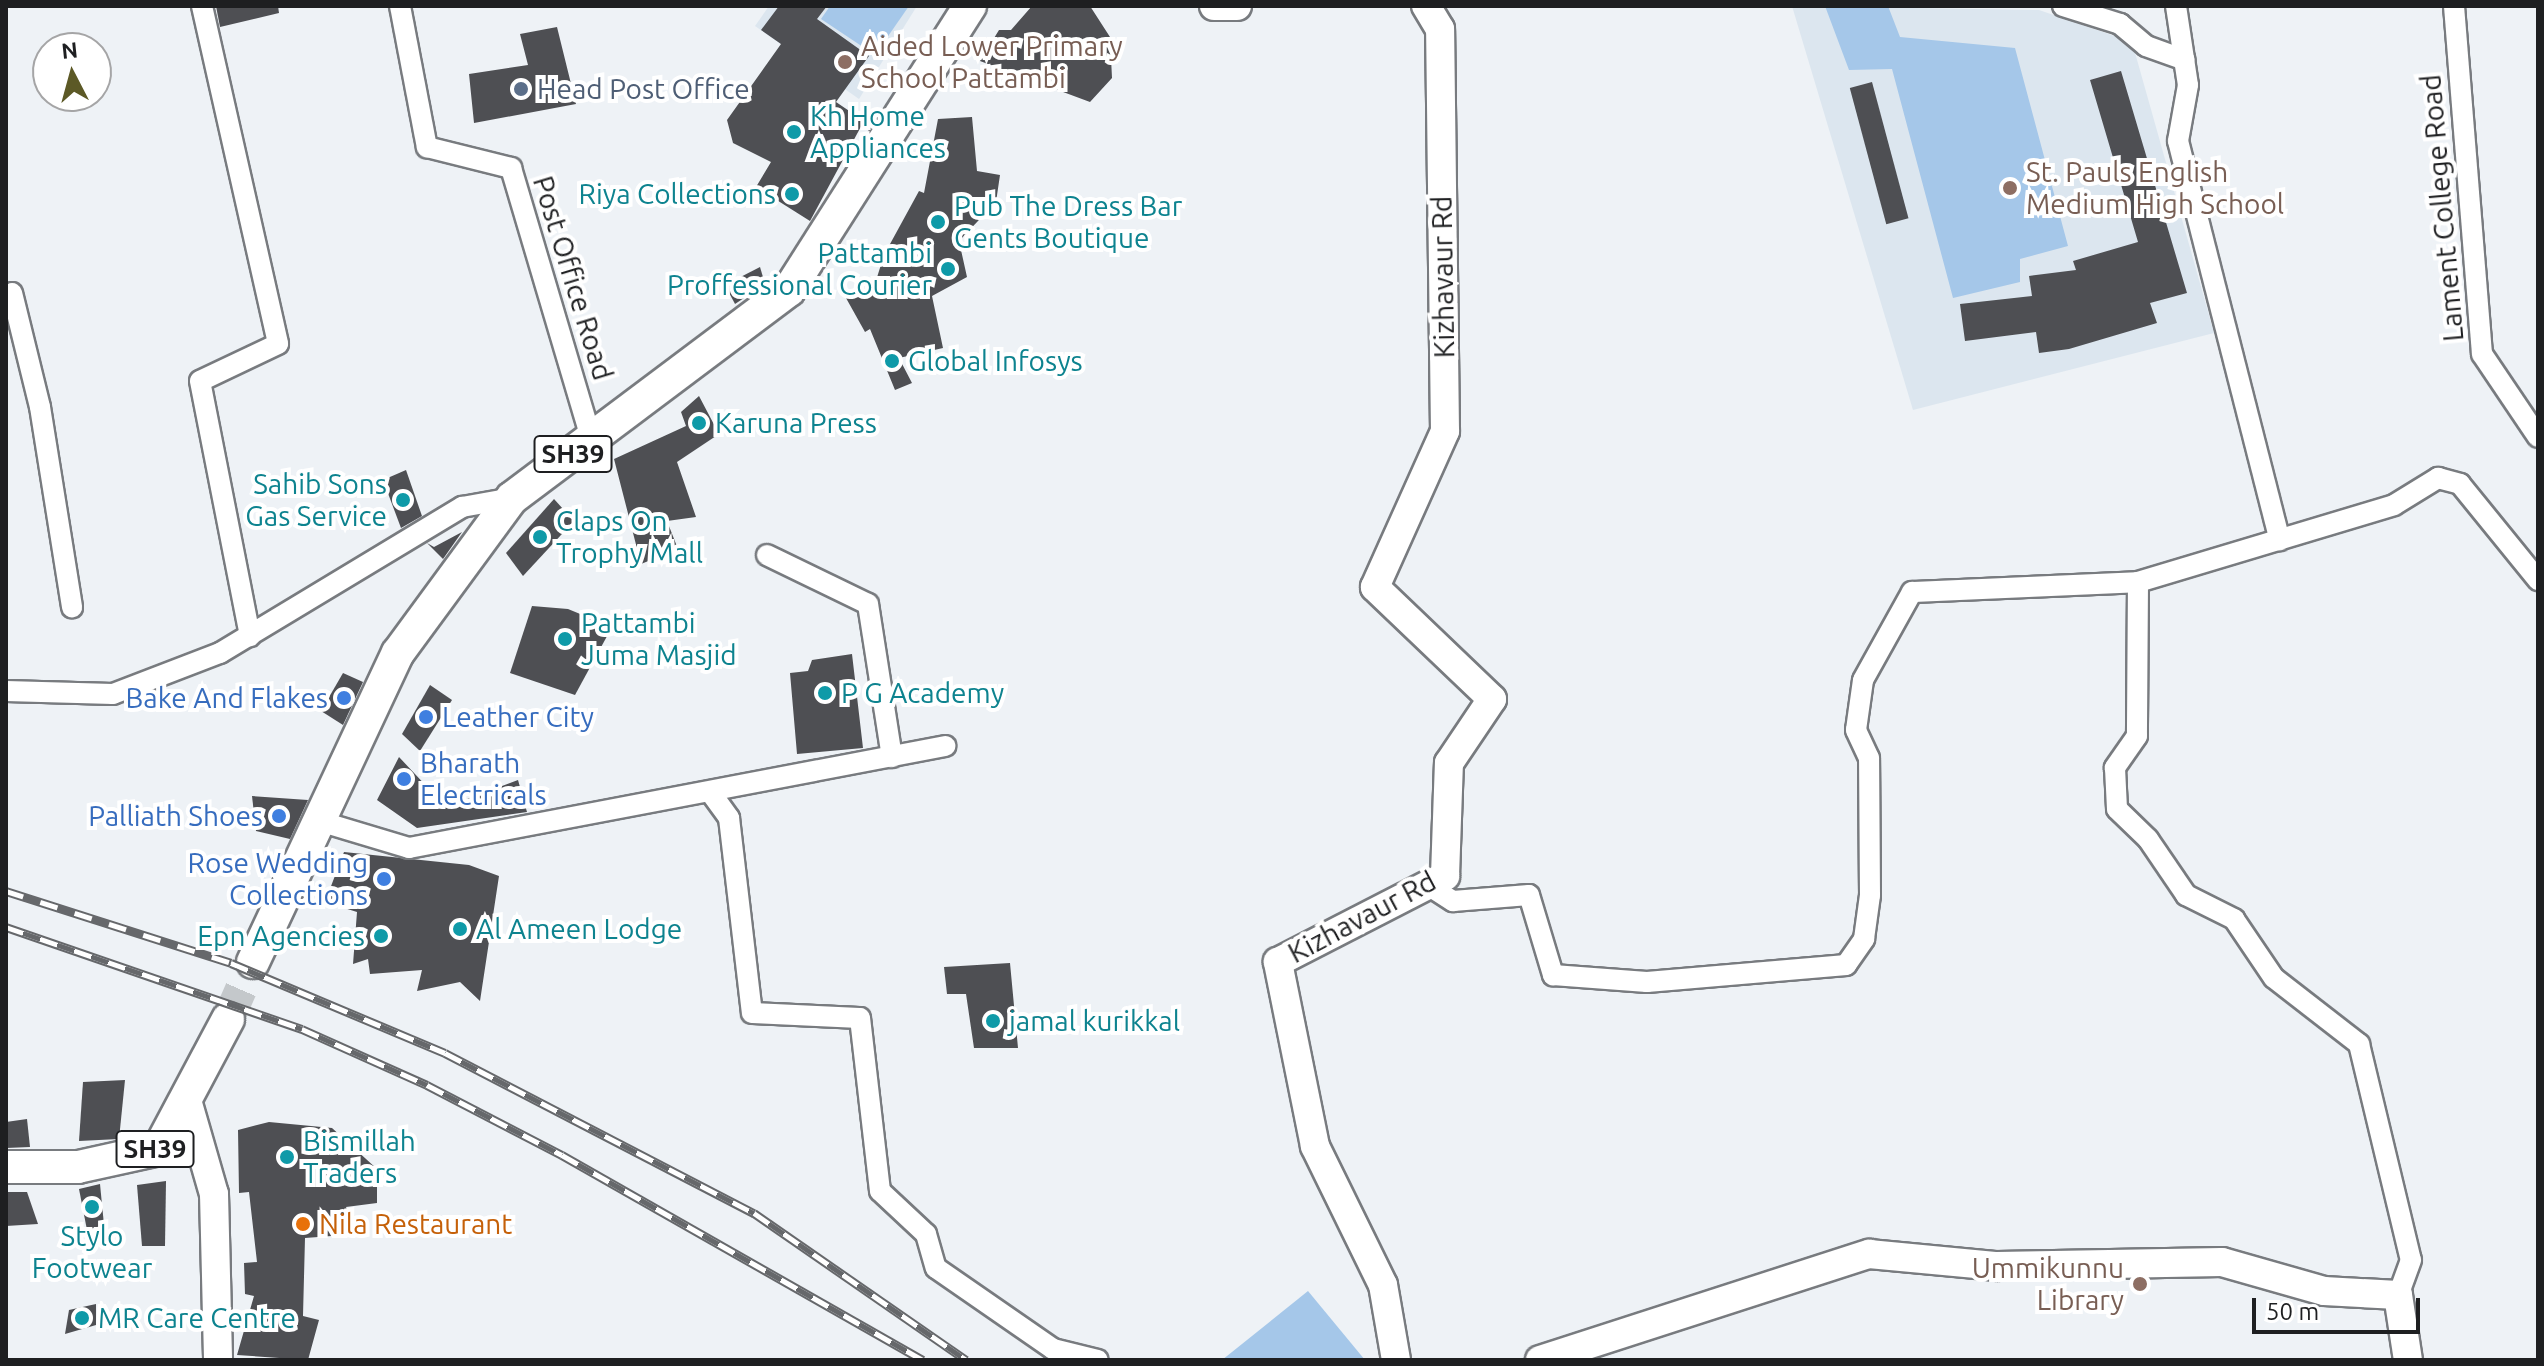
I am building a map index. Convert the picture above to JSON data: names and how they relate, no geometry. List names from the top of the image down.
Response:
{
  "streets": {
    "main road": ["SH39"],
    "street": ["Lament College Road", "Kizhavaur Rd", "Post Office Road"]
  },
  "crossings": [
    ["Post Office Road", "SH39"]
  ],
  "places": [
    "Aided Lower Primary School Pattambi",
    "Head Post Office",
    "Kh Home Appliances",
    "St. Pauls English Medium High School",
    "Riya Collections",
    "Pub The Dress Bar Gents Boutique",
    "Pattambi Proffessional Courier",
    "Global Infosys",
    "Karuna Press",
    "Sahib Sons Gas Service",
    "Claps On Trophy Mall",
    "Pattambi Juma Masjid",
    "P G Academy",
    "Bake And Flakes",
    "Leather City",
    "Bharath Electricals",
    "Palliath Shoes",
    "Rose Wedding Collections",
    "Al Ameen Lodge",
    "Epn Agencies",
    "jamal kurikkal",
    "Bismillah Traders",
    "Stylo Footwear",
    "Nila Restaurant",
    "Ummikunnu Library",
    "MR Care Centre"
  ],
  "scale_bar": "50 m",
  "north": "top"
}
